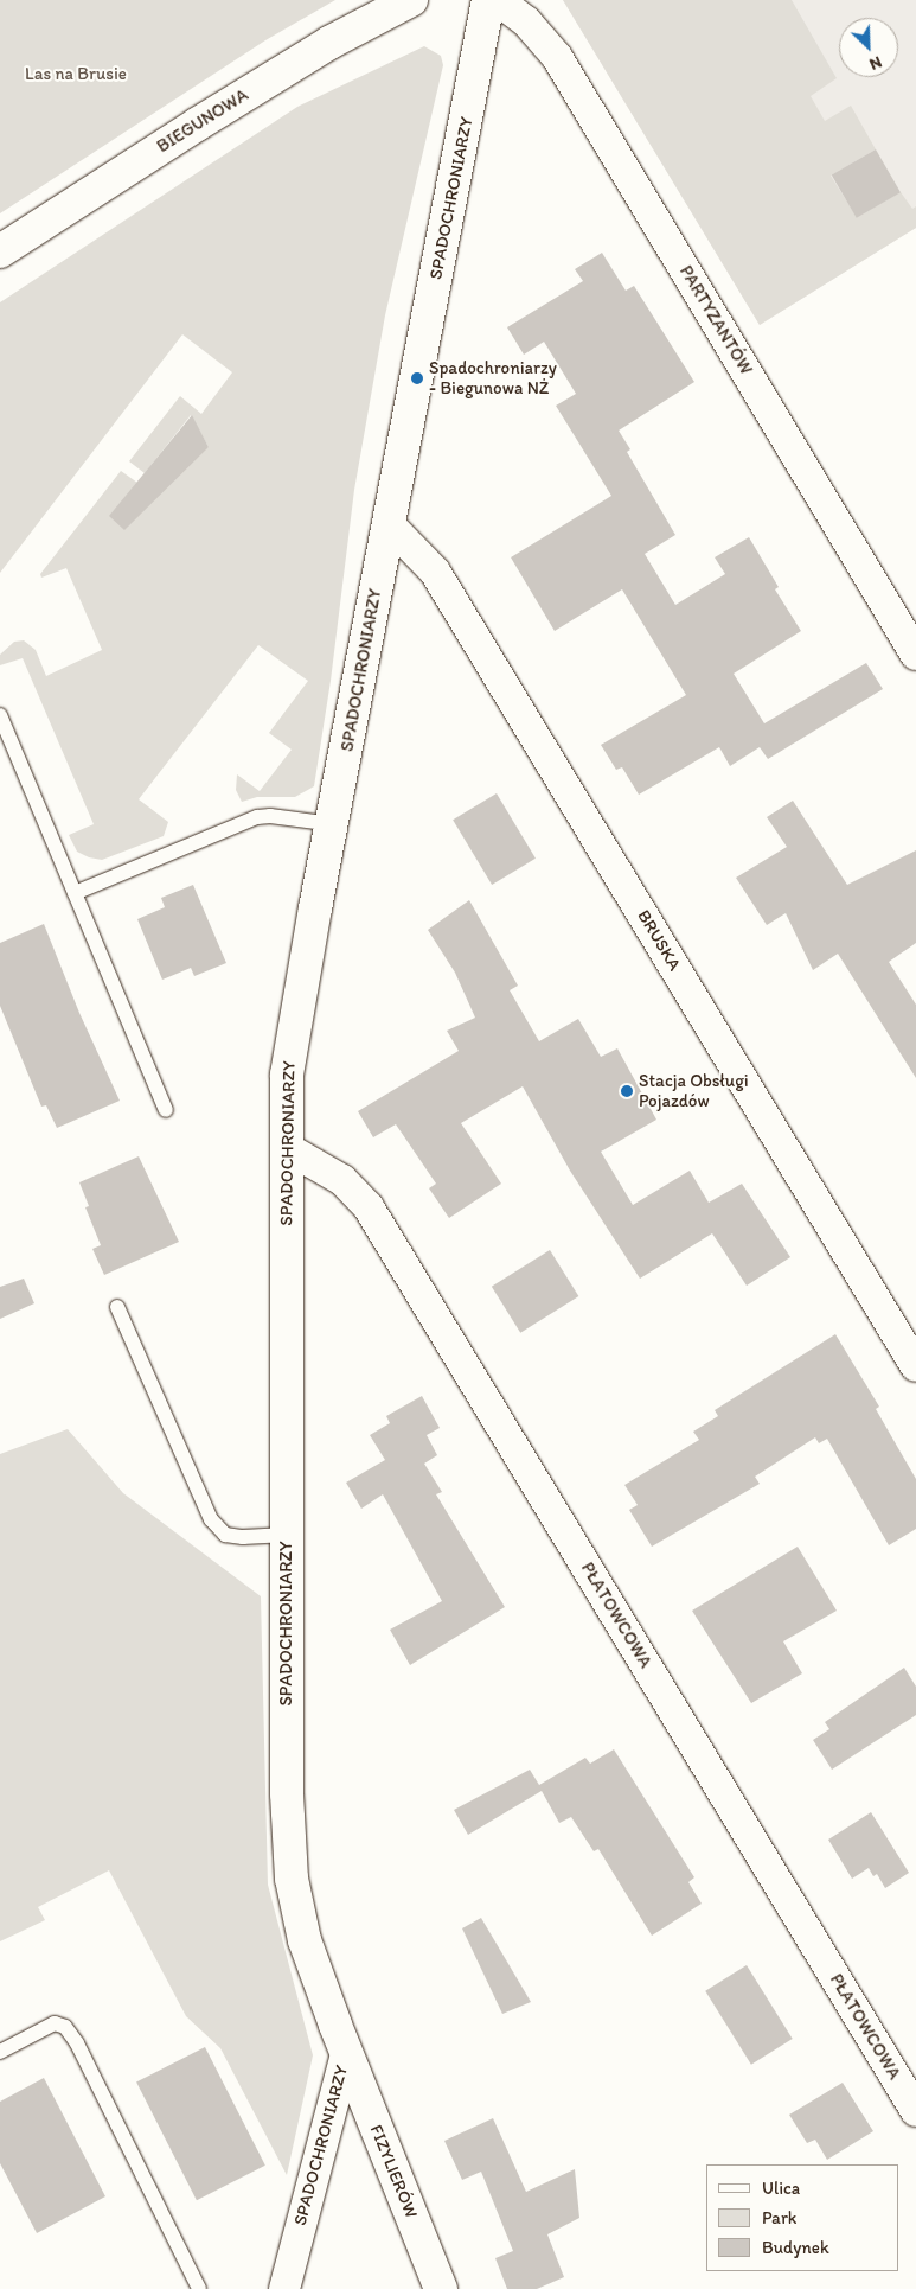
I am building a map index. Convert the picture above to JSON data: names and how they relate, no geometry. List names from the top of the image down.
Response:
{
  "streets": {
    "street": [
      "BIEGUNOWA",
      "SPADOCHRONIARZY",
      "PARTYZANTÓW",
      "BRUSKA",
      "PŁATOWCOWA",
      "FIZYLIERÓW"
    ]
  },
  "crossings": [
    ["SPADOCHRONIARZY", "BRUSKA"],
    ["SPADOCHRONIARZY", "PŁATOWCOWA"],
    ["SPADOCHRONIARZY", "FIZYLIERÓW"]
  ],
  "parks": ["Las na Brusie"],
  "places": ["Spadochroniarzy - Biegunowa NŻ", "Stacja Obsługi Pojazdów"],
  "legend": ["Ulica", "Park", "Budynek"],
  "north": "bottom right"
}
